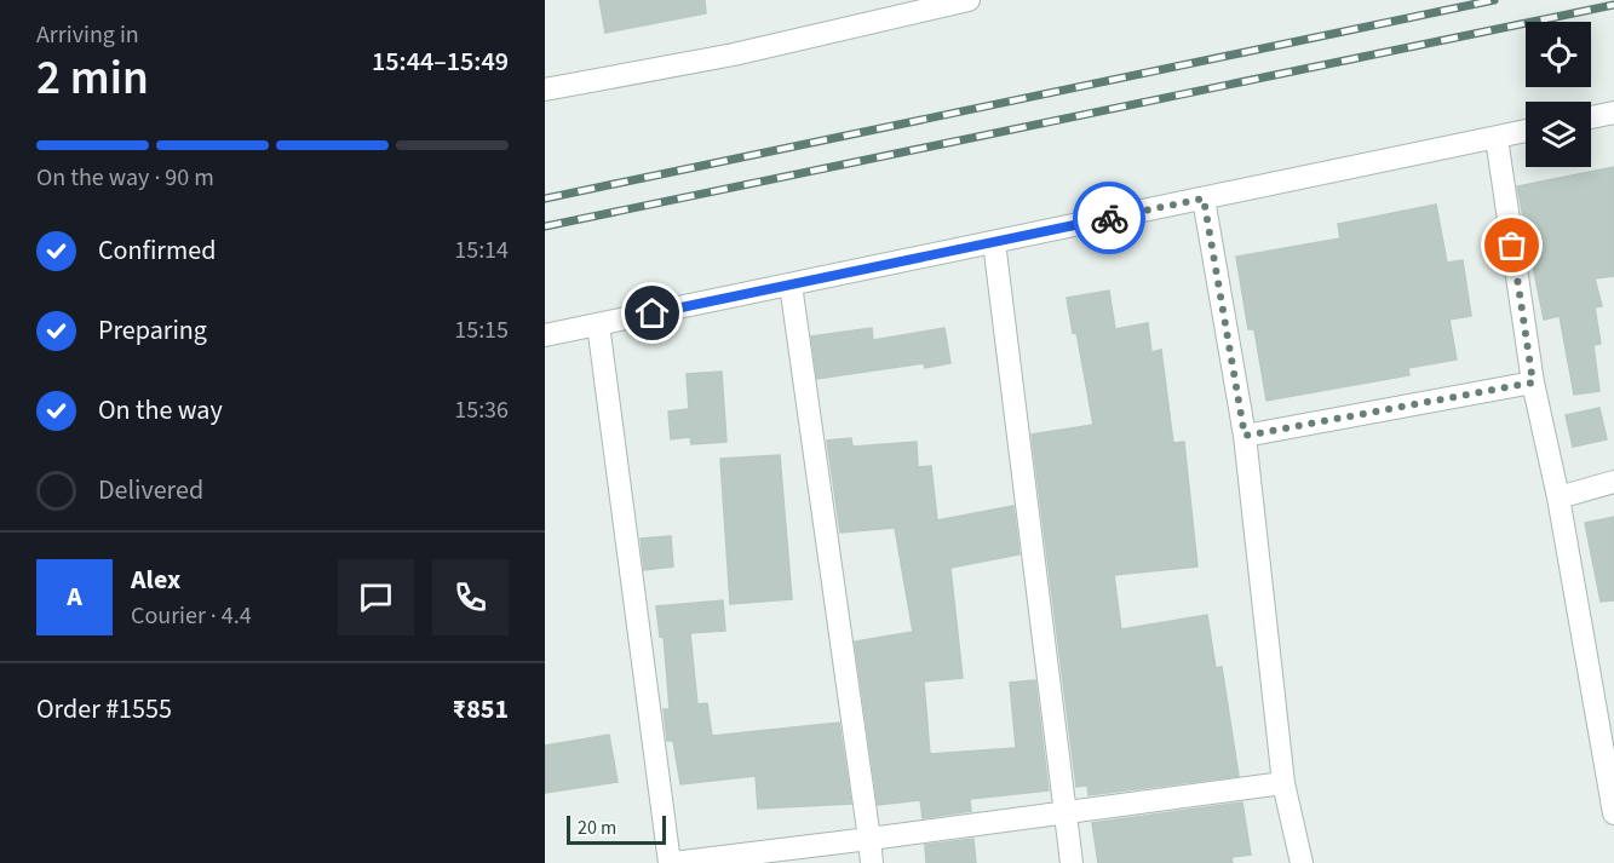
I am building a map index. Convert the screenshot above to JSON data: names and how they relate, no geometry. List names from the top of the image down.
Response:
{
  "scale_bar": "20 m",
  "page": {
    "heading": ["2 min", "Arriving in", "15:44–15:49"],
    "panel": [
      "Alex",
      "Courier · 4.4",
      "Order #1555",
      "₹851"
    ],
    "bar": "On the way · 90 m",
    "list": [
      ["Confirmed", "15:14"],
      ["Preparing", "15:15"],
      ["On the way", "15:36"],
      "Delivered"
    ],
    "round": "A",
    "scale": "20 m"
  }
}
